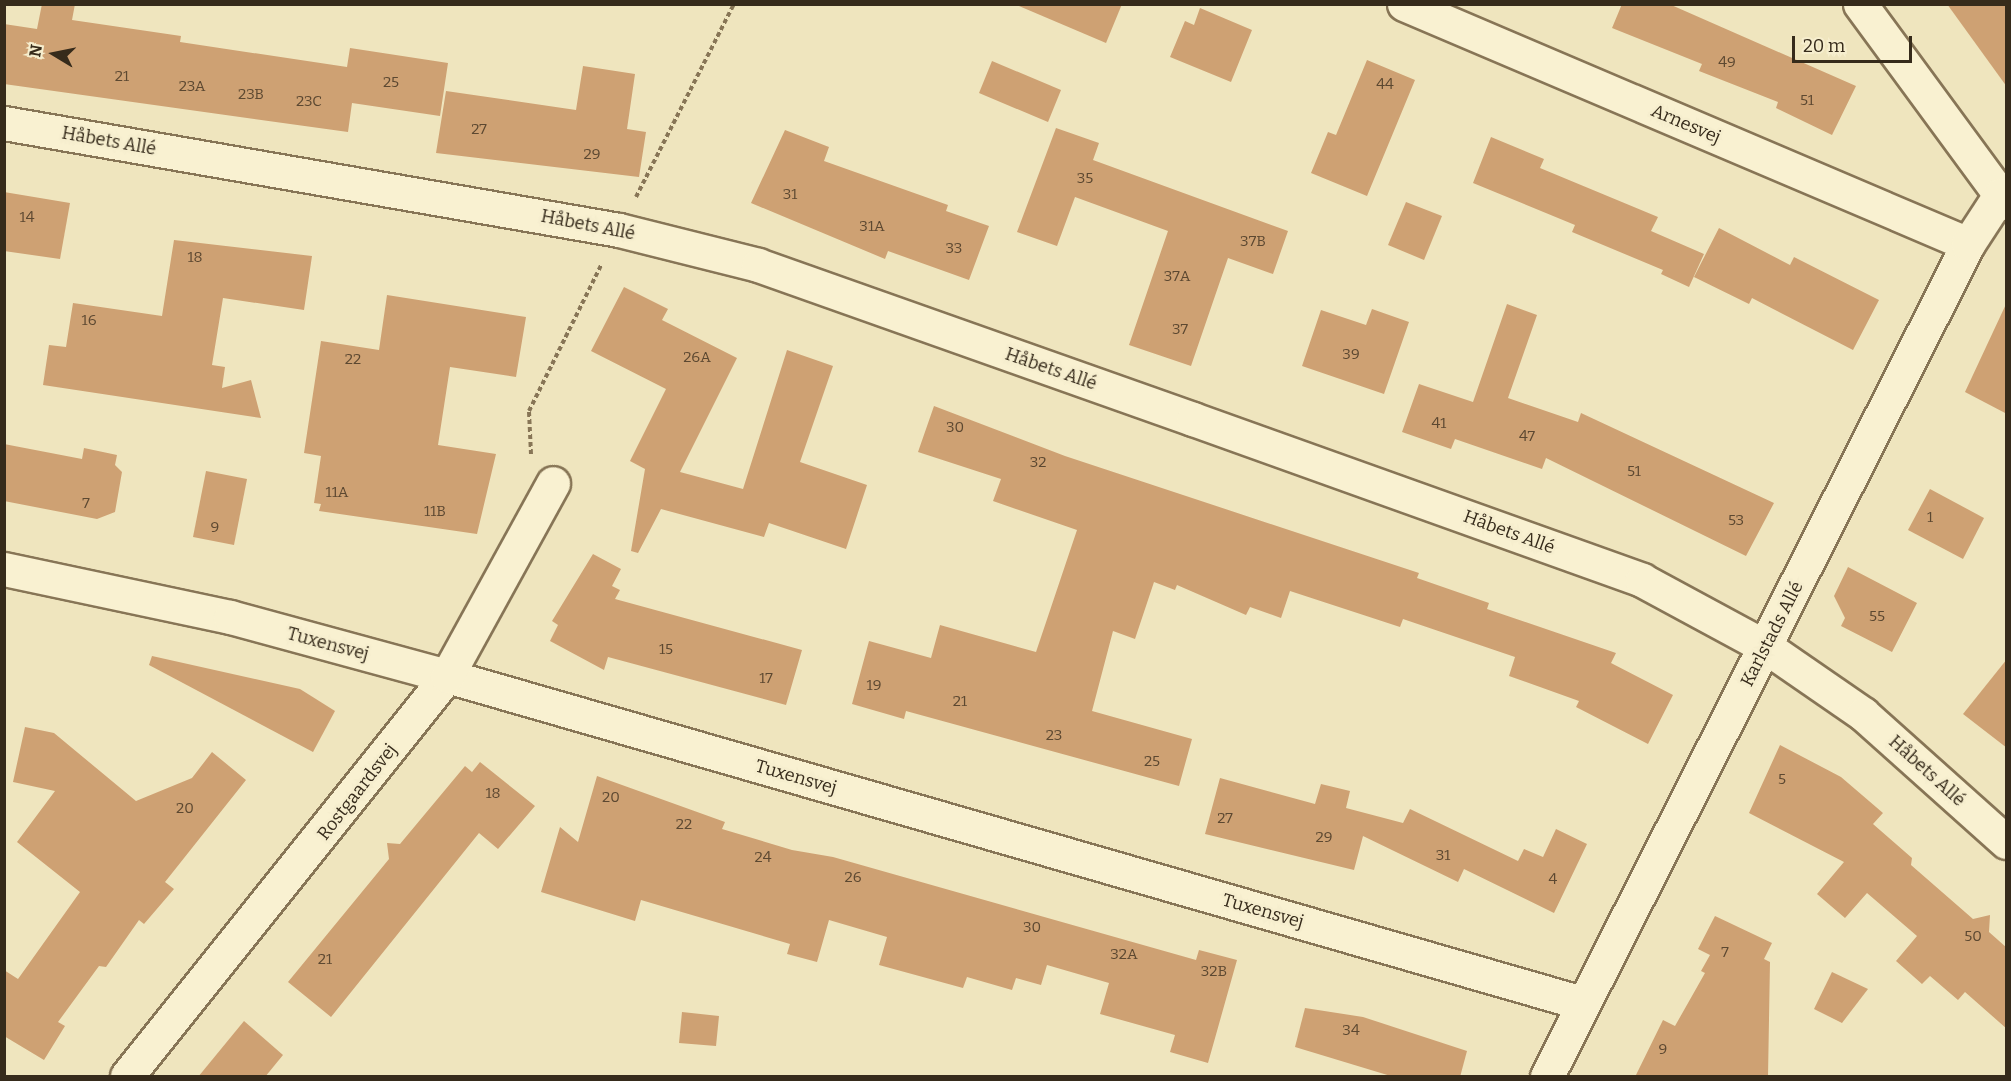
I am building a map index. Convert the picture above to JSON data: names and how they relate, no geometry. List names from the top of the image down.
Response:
{
  "streets": {
    "street": [
      "Arnesvej",
      "Håbets Allé",
      "Karlstads Allé",
      "Tuxensvej",
      "Rostgaardsvej"
    ]
  },
  "crossings": [
    ["Arnesvej", "Karlstads Allé"],
    ["Håbets Allé", "Karlstads Allé"],
    ["Karlstads Allé", "Tuxensvej"],
    ["Tuxensvej", "Rostgaardsvej"]
  ],
  "house_numbers": [
    "49",
    "21",
    "25",
    "44",
    "23A",
    "23B",
    "51",
    "23C",
    "27",
    "29",
    "35",
    "31",
    "14",
    "31A",
    "37B",
    "33",
    "18",
    "37A",
    "16",
    "37",
    "39",
    "26A",
    "22",
    "41",
    "30",
    "47",
    "32",
    "51",
    "11A",
    "7",
    "11B",
    "1",
    "53",
    "9",
    "55",
    "15",
    "17",
    "19",
    "21",
    "23",
    "25",
    "5",
    "18",
    "20",
    "20",
    "27",
    "22",
    "29",
    "31",
    "24",
    "26",
    "4",
    "30",
    "50",
    "7",
    "32A",
    "21",
    "32B",
    "34",
    "9"
  ],
  "scale_bar": "20 m",
  "north": "left"
}
